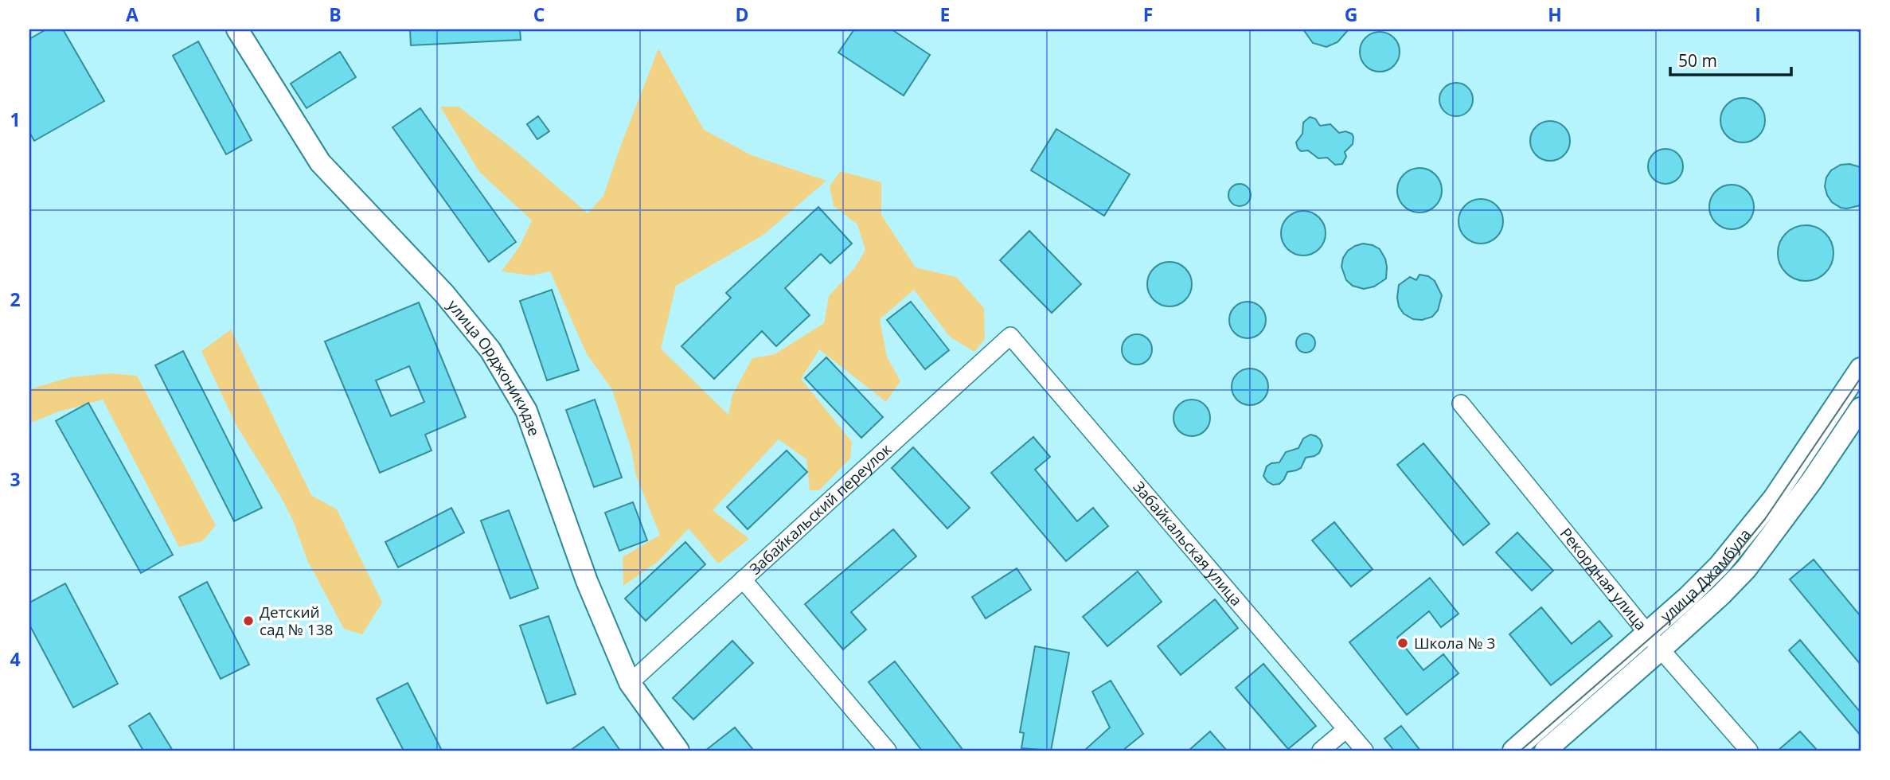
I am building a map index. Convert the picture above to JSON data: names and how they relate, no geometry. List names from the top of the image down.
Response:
{
  "streets": {
    "street": [
      "улица Орджоникидзе",
      "Забайкальский переулок",
      "Забайкальская улица",
      "улица Джамбула",
      "Рекордная улица"
    ]
  },
  "crossings": [
    ["улица Орджоникидзе", "Забайкальский переулок"],
    ["Забайкальский переулок", "Забайкальская улица"],
    ["улица Джамбула", "Рекордная улица"]
  ],
  "places": ["Детский сад № 138", "Школа № 3"],
  "scale_bar": "50 m",
  "grid": {
    "columns": [
      "A",
      "B",
      "C",
      "D",
      "E",
      "F",
      "G",
      "H",
      "I"
    ],
    "rows": [
      "1",
      "2",
      "3",
      "4"
    ]
  }
}
